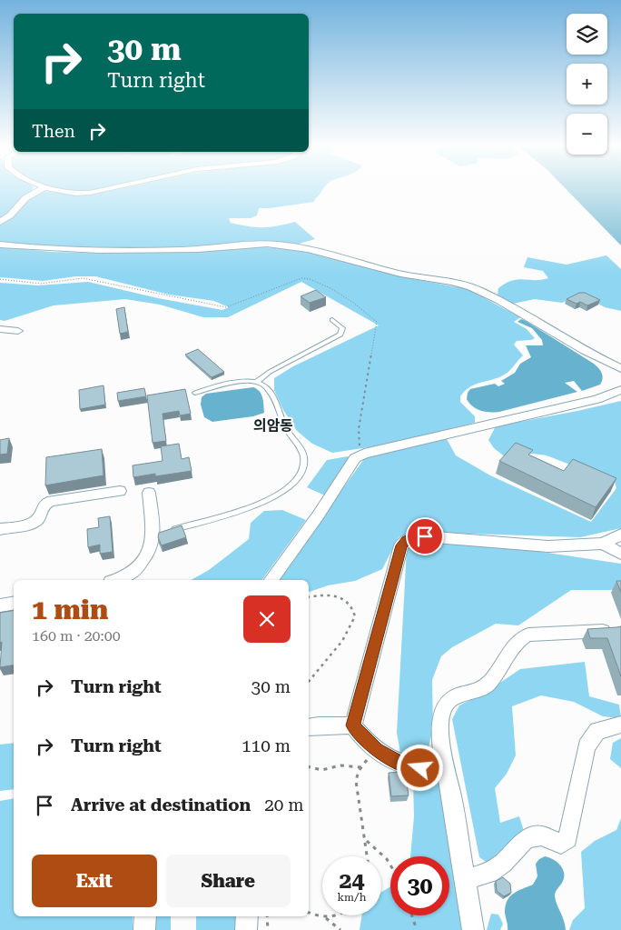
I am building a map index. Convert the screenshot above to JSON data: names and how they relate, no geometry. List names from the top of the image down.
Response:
{
  "districts": ["의암동"],
  "page": {
    "map_buttons": ["+", "−"],
    "turn": ["30 m", "Turn right"],
    "then": "Then",
    "heading": ["1 min", "160 m · 20:00"],
    "list": [
      {
        "name": "Turn right",
        "value": "30 m"
      },
      {
        "name": "Turn right",
        "value": "110 m"
      },
      {
        "name": "Arrive at destination",
        "value": "20 m"
      }
    ],
    "buttons": ["Exit", "Share"],
    "speed": "24 km/h",
    "limit": "30"
  }
}
